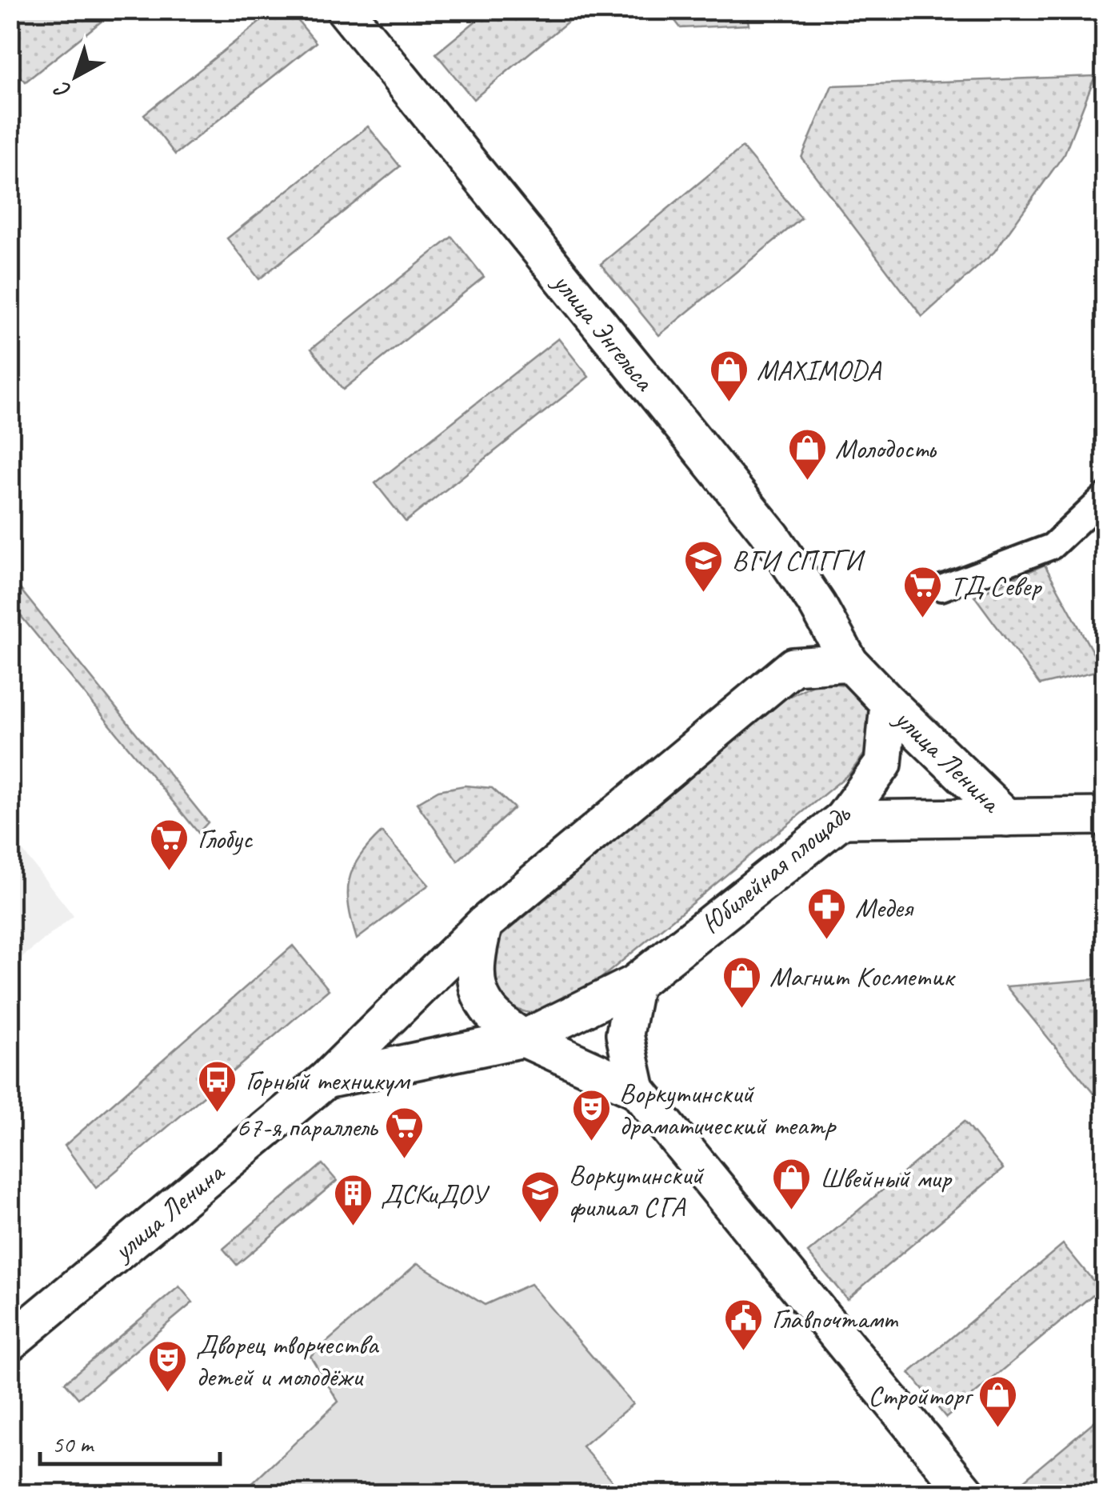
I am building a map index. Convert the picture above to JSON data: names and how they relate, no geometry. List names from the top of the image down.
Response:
{
  "streets": {
    "main road": ["улица Энгельса", "улица Ленина", "Юбилейная площадь"]
  },
  "crossings": [
    ["улица Ленина", "Юбилейная площадь"]
  ],
  "places": {
    "shop": [
      "MAXIMODA",
      "Молодость",
      "Магнит Косметик",
      "Швейный мир",
      "Стройторг"
    ],
    "school or university": ["ВГИ СПГГИ", "Воркутинский филиал СГА"],
    "supermarket": ["ТД Север", "Глобус", "67-я параллель"],
    "pharmacy": ["Медея"],
    "bus stop": ["Горный техникум"],
    "theatre": ["Воркутинский драматический театр", "Дворец творчества детей и молодёжи"],
    "building": ["ДСКиДОУ"],
    "public building": ["Главпочтамт"]
  },
  "scale_bar": "50 m",
  "north": "bottom left"
}
